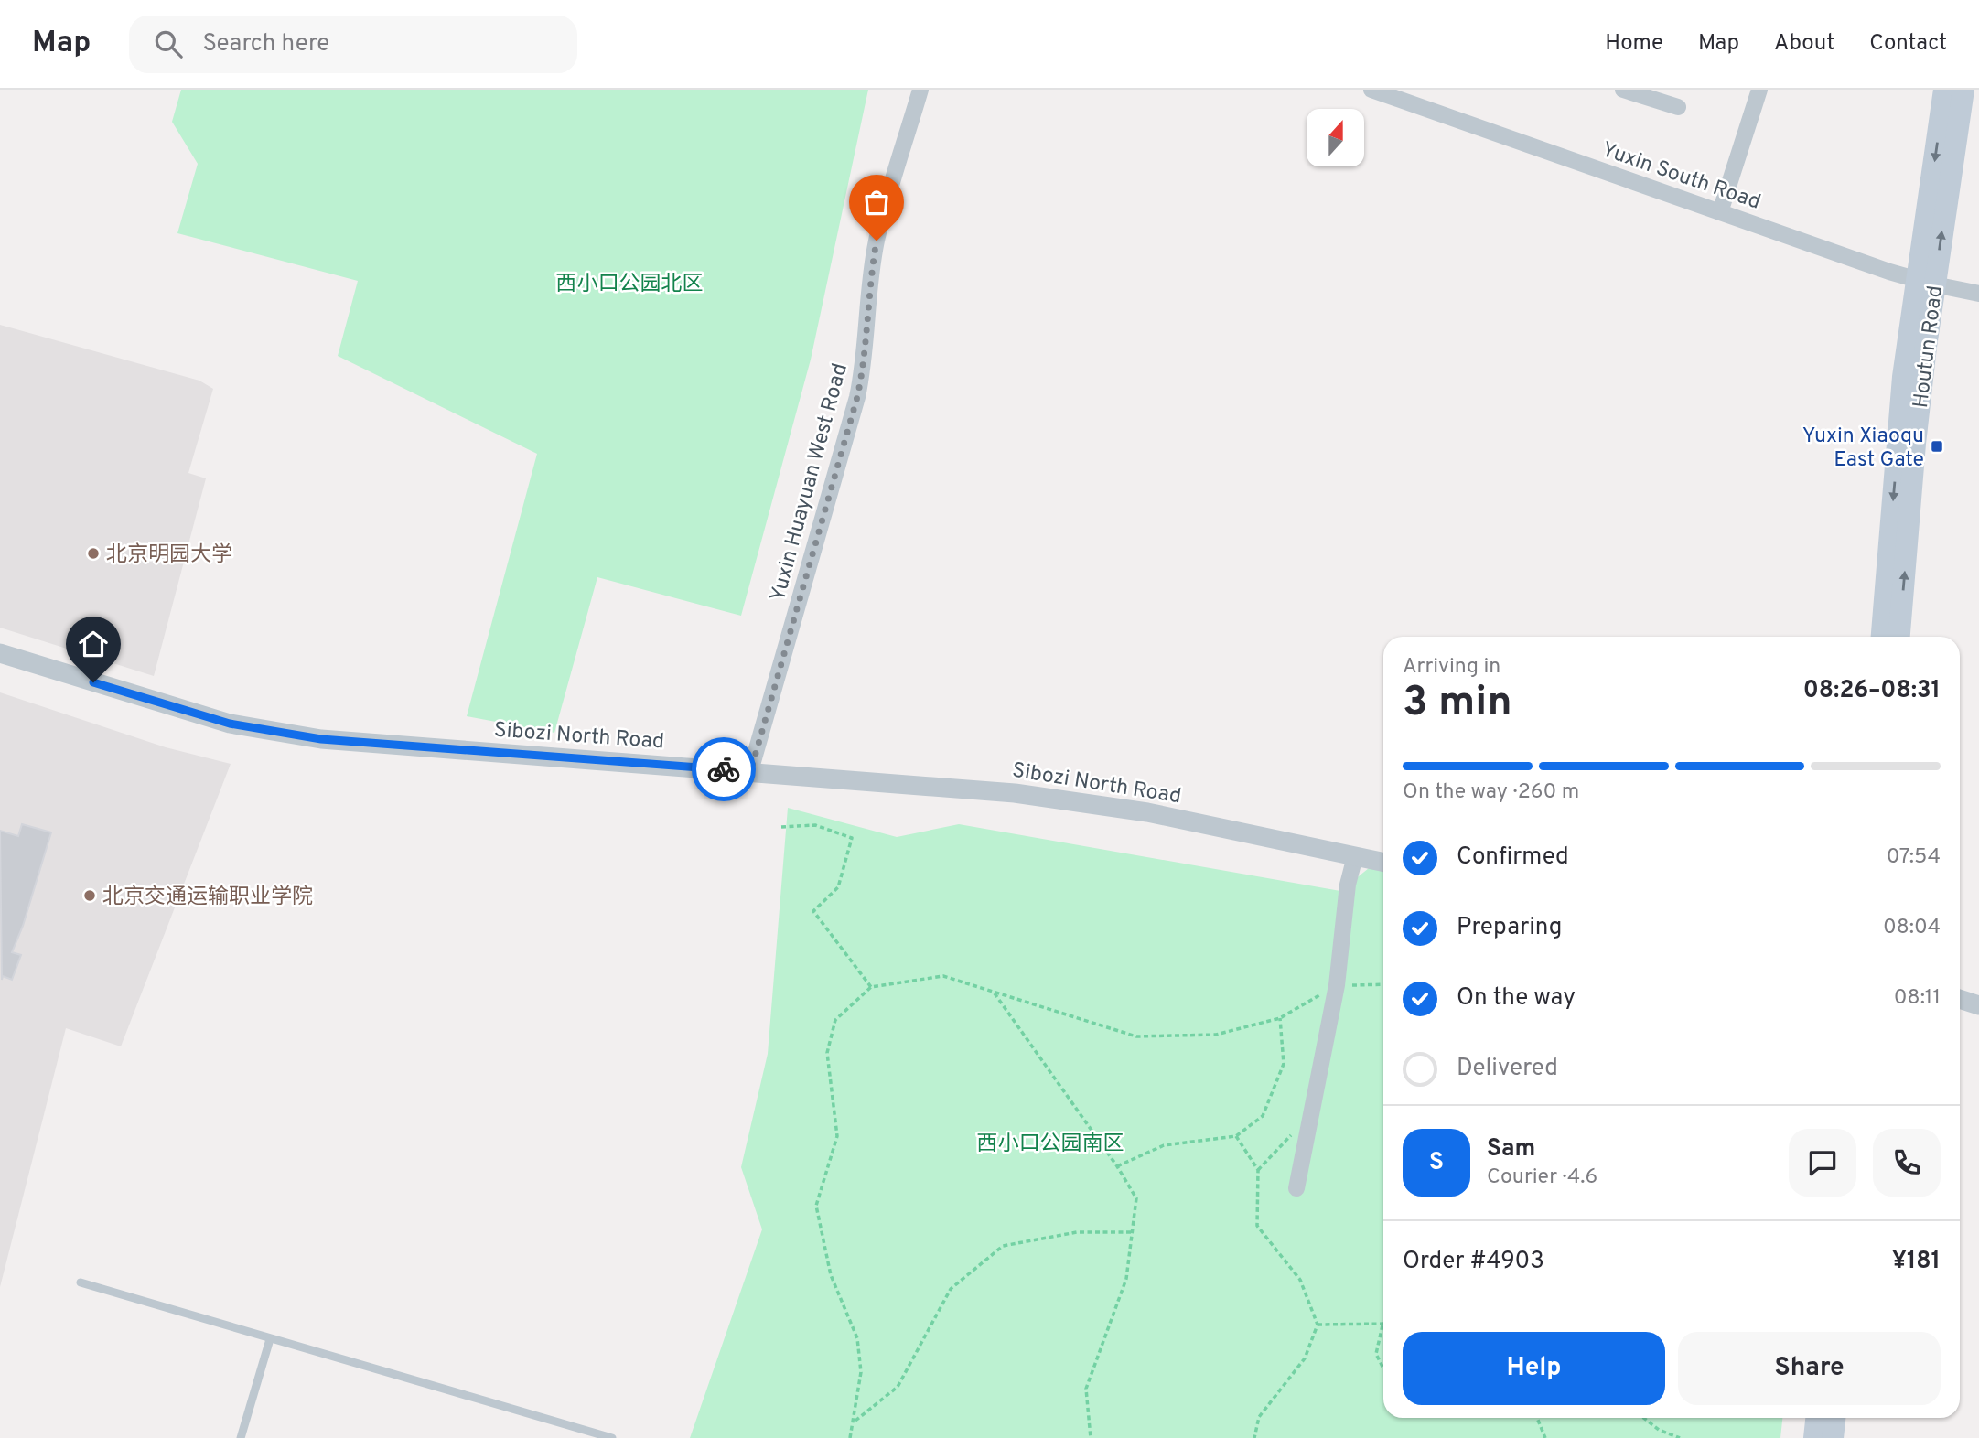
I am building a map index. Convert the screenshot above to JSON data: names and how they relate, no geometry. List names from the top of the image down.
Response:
{
  "streets": {
    "main road": ["Houtun Road"],
    "street": ["Yuxin South Road", "Yuxin Huayuan West Road", "Sibozi North Road"]
  },
  "crossings": [
    ["Yuxin South Road", "Houtun Road"],
    ["Yuxin Huayuan West Road", "Sibozi North Road"]
  ],
  "parks": ["西小口公园北区", "西小口公园南区"],
  "places": {
    "transit": ["Yuxin Xiaoqu East Gate"],
    "other": ["北京明园大学", "北京交通运输职业学院"]
  },
  "north": "top",
  "page": {
    "header": "Map",
    "search": "Search here",
    "nav": [
      "Home",
      "Map",
      "About",
      "Contact"
    ],
    "heading": ["3 min", "Arriving in", "08:26–08:31"],
    "panel": [
      "Sam",
      "Courier · 4.6",
      "Order #4903",
      "¥181"
    ],
    "bar": "On the way · 260 m",
    "list": [
      ["Confirmed", "07:54"],
      ["Preparing", "08:04"],
      ["On the way", "08:11"],
      "Delivered"
    ],
    "round": "S",
    "buttons": ["Help", "Share"]
  }
}
